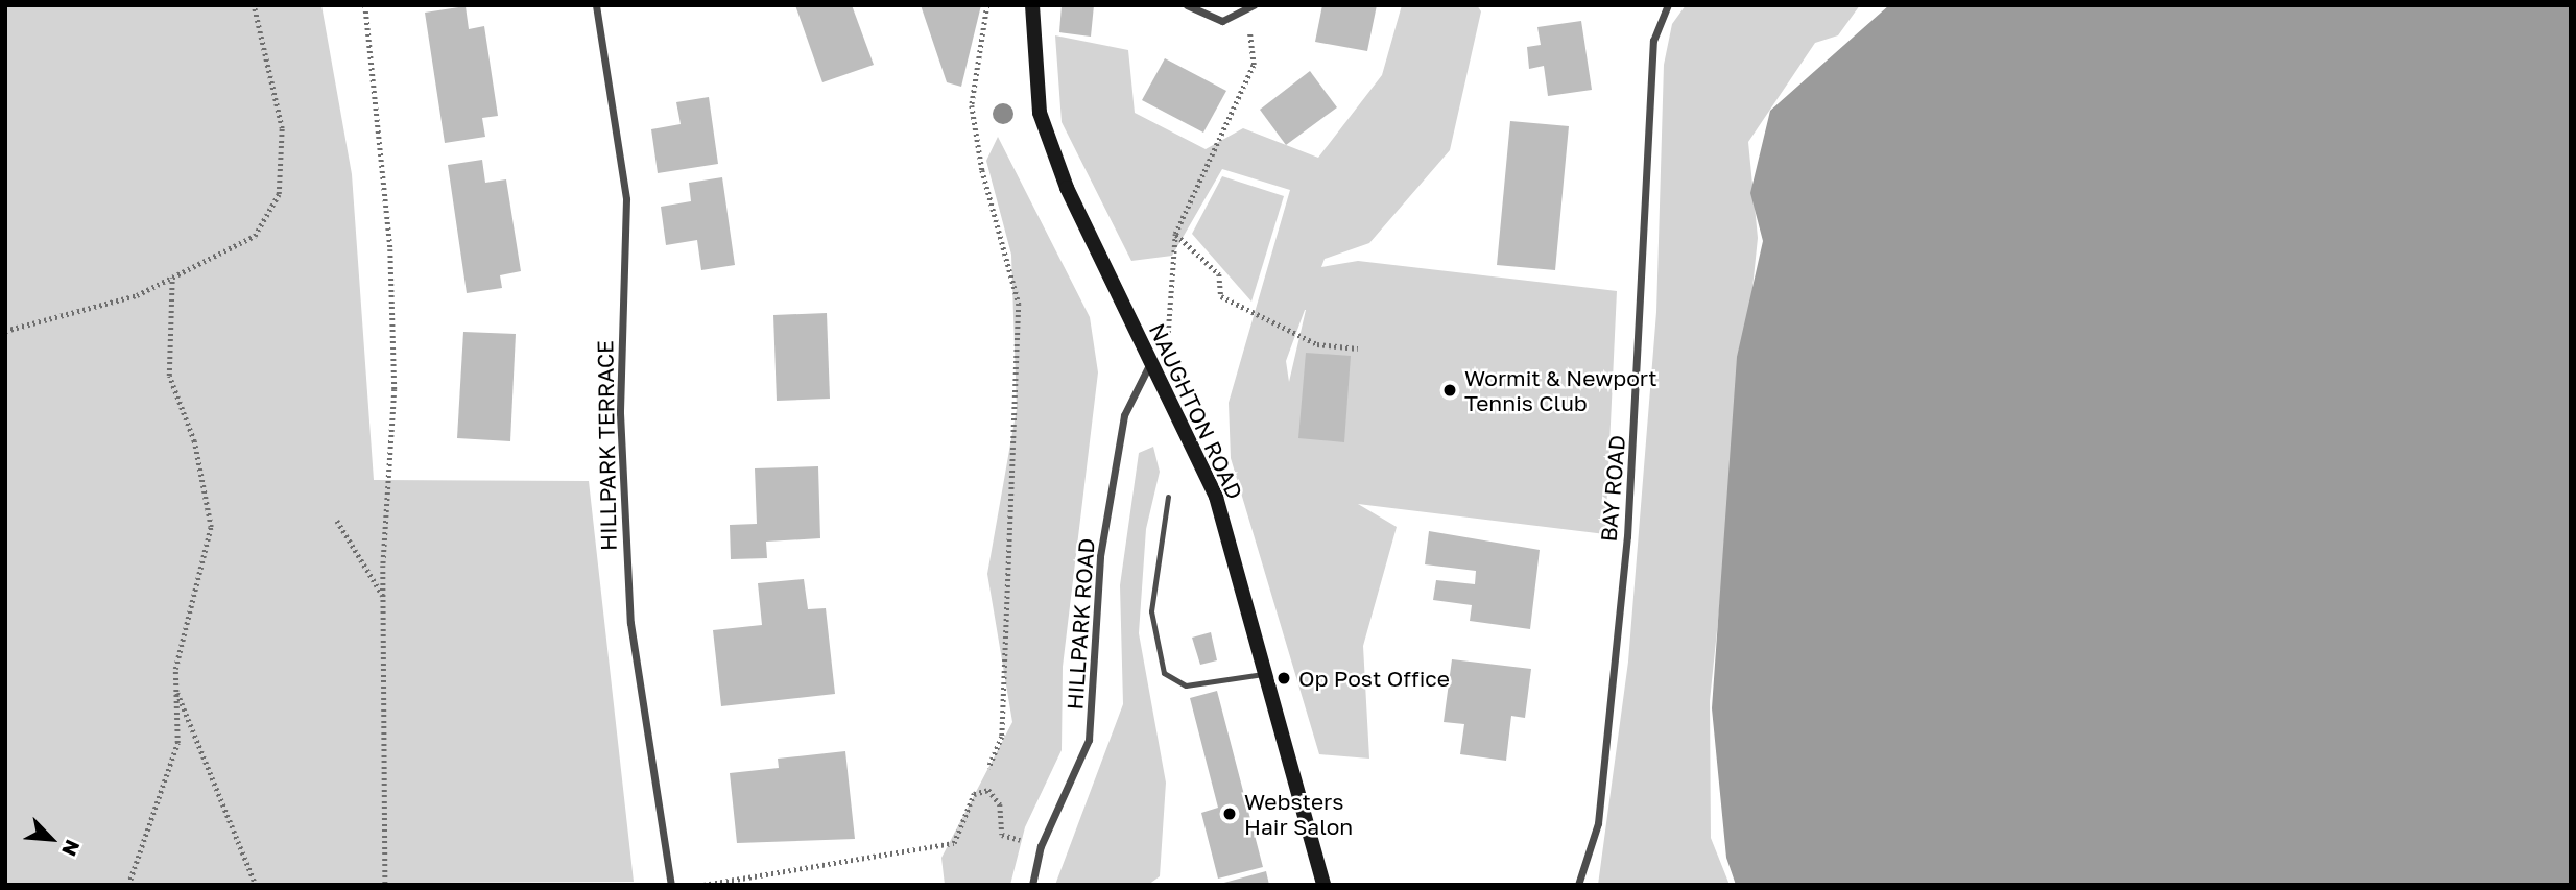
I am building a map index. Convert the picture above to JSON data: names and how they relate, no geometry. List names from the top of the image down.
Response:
{
  "streets": {
    "main road": ["NAUGHTON ROAD"],
    "street": ["HILLPARK TERRACE", "BAY ROAD", "HILLPARK ROAD"]
  },
  "crossings": [
    ["NAUGHTON ROAD", "HILLPARK ROAD"]
  ],
  "places": ["Wormit & Newport Tennis Club", "Op Post Office", "Websters Hair Salon"],
  "north": "bottom right"
}
